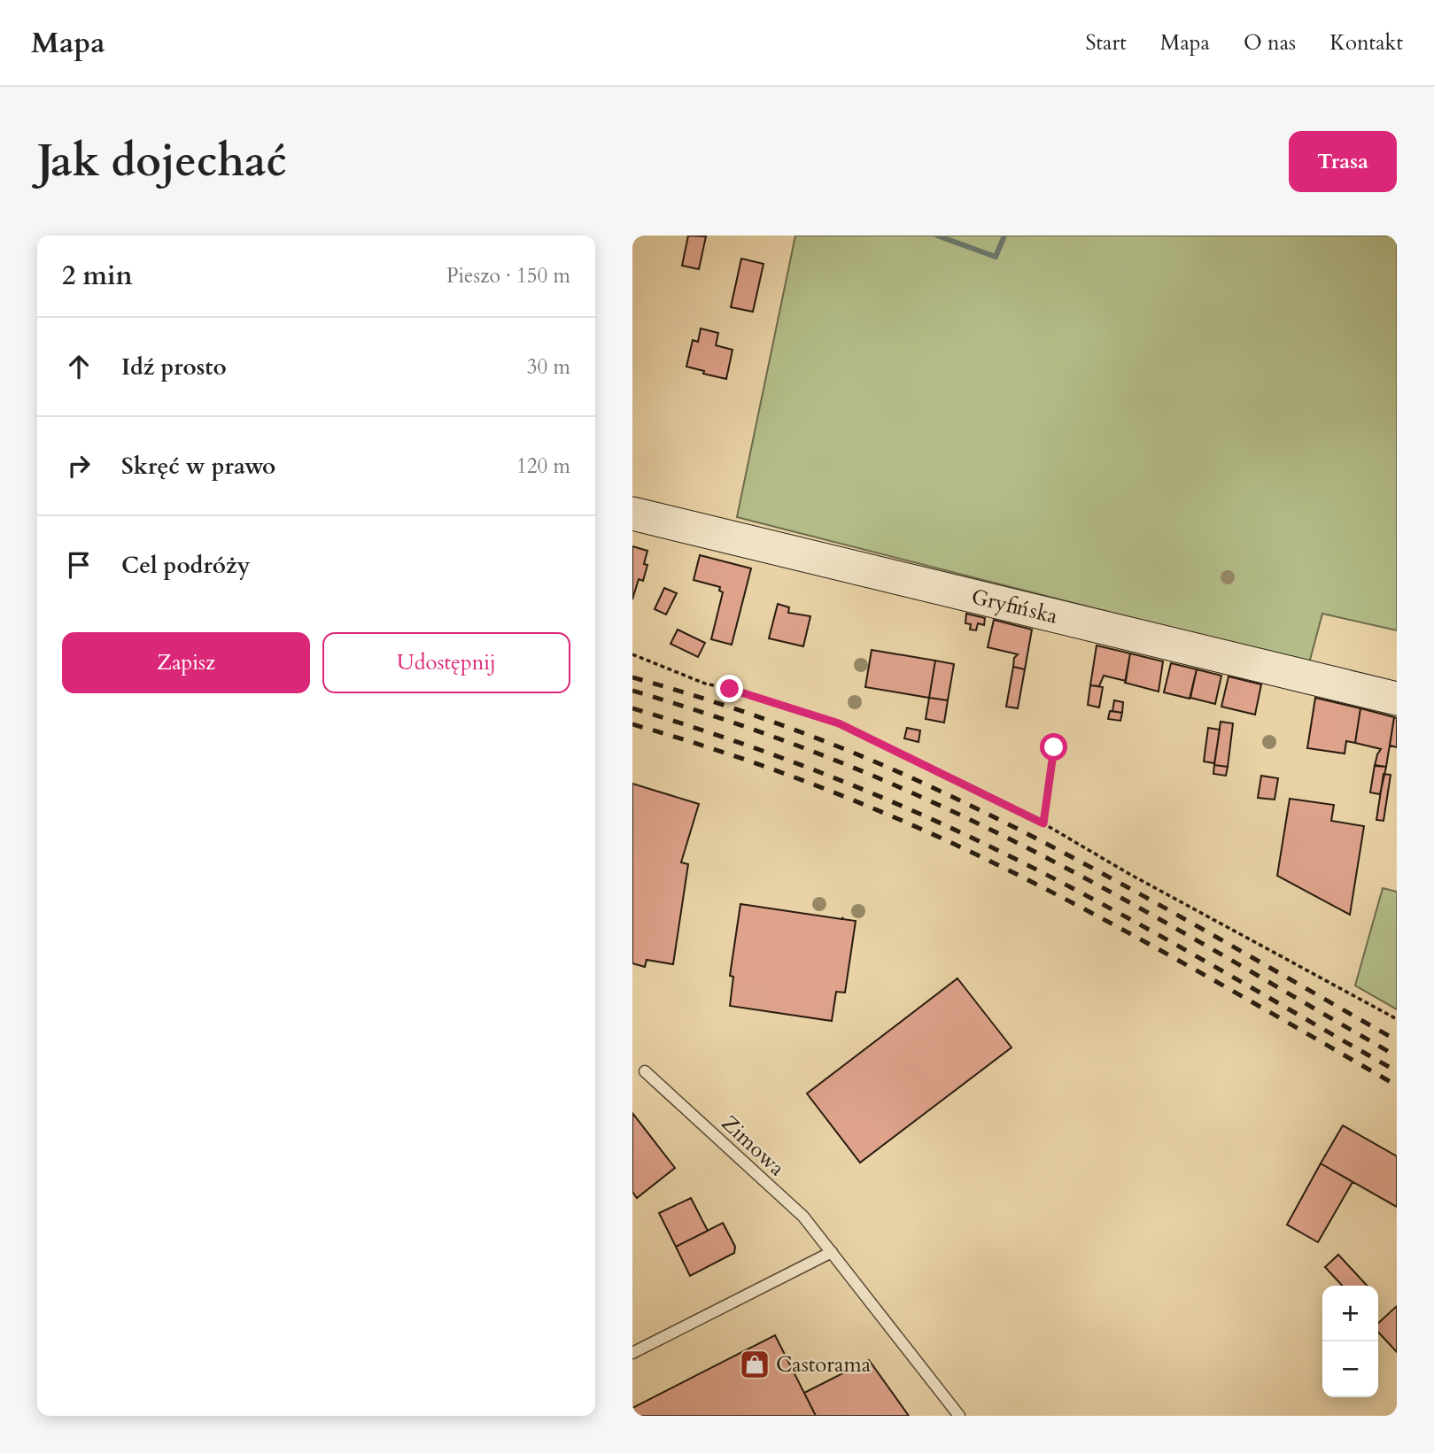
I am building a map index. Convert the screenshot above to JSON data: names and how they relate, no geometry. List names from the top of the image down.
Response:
{
  "streets": {
    "street": ["Gryfińska"],
    "lane": ["Zimowa"]
  },
  "places": {
    "shop": ["Castorama"]
  },
  "page": {
    "header": "Mapa",
    "nav": [
      "Start",
      "Mapa",
      "O nas",
      "Kontakt"
    ],
    "buttons": [
      "Trasa",
      ["Zapisz", "Udostępnij"]
    ],
    "title": "Jak dojechać",
    "heading": ["2 min", "Pieszo · 150 m"],
    "list": [
      ["Idź prosto", "30 m"],
      ["Skręć w prawo", "120 m"],
      "Cel podróży"
    ],
    "map_buttons": ["+", "−"]
  }
}
